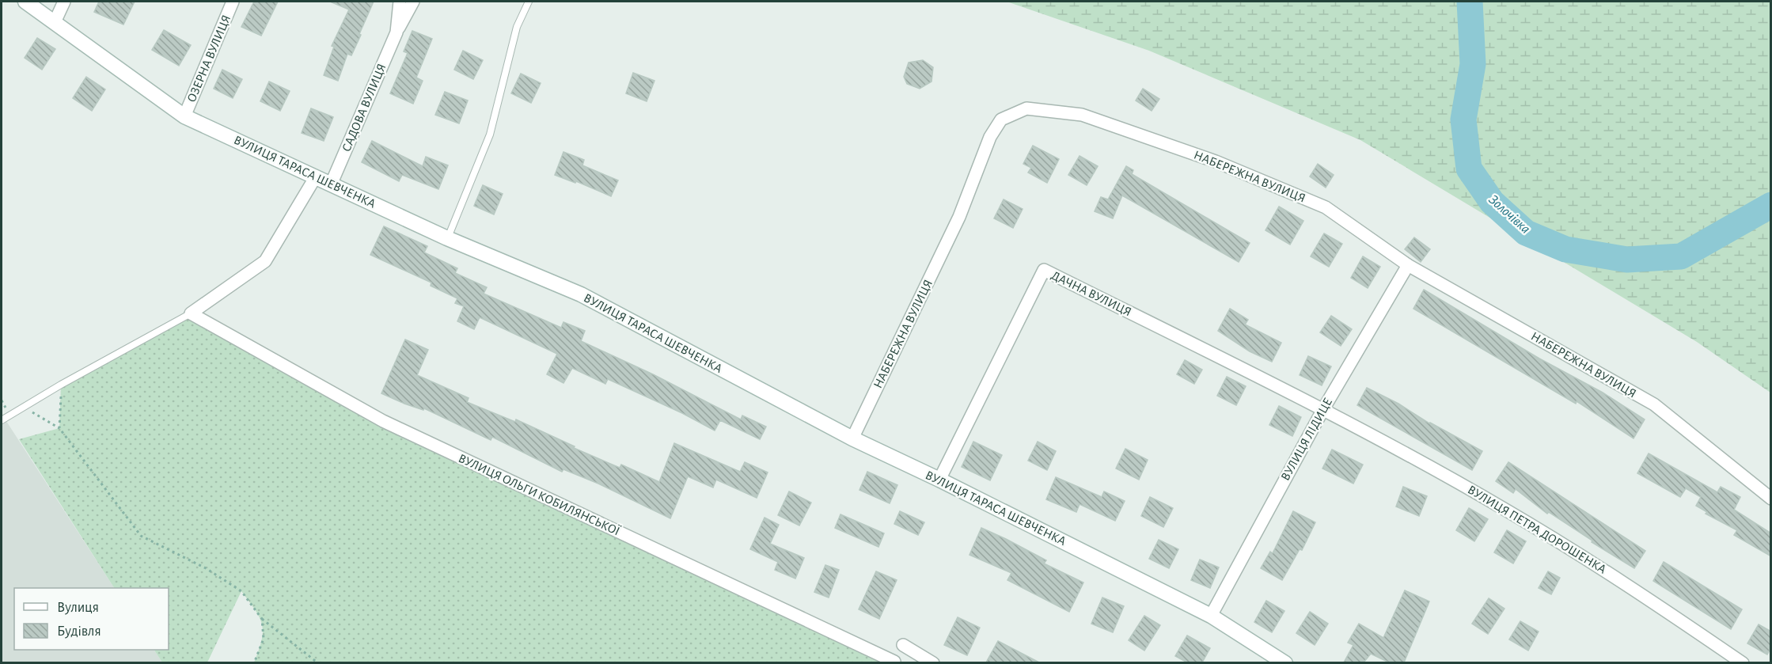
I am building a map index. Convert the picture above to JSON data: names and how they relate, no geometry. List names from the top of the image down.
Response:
{
  "streets": {
    "main road": ["ВУЛИЦЯ ТАРАСА ШЕВЧЕНКА"],
    "street": [
      "ОЗЕРНА ВУЛИЦЯ",
      "САДОВА ВУЛИЦЯ",
      "НАБЕРЕЖНА ВУЛИЦЯ",
      "ДАЧНА ВУЛИЦЯ",
      "ВУЛИЦЯ ЛІДИЦЕ",
      "ВУЛИЦЯ ОЛЬГИ КОБИЛЯНСЬКОЇ",
      "ВУЛИЦЯ ПЕТРА ДОРОШЕНКА"
    ]
  },
  "crossings": [
    ["ОЗЕРНА ВУЛИЦЯ", "ВУЛИЦЯ ТАРАСА ШЕВЧЕНКА"],
    ["САДОВА ВУЛИЦЯ", "ВУЛИЦЯ ТАРАСА ШЕВЧЕНКА"],
    ["ВУЛИЦЯ ТАРАСА ШЕВЧЕНКА", "НАБЕРЕЖНА ВУЛИЦЯ"],
    ["ВУЛИЦЯ ТАРАСА ШЕВЧЕНКА", "ДАЧНА ВУЛИЦЯ"],
    ["ВУЛИЦЯ ТАРАСА ШЕВЧЕНКА", "ВУЛИЦЯ ЛІДИЦЕ"],
    ["НАБЕРЕЖНА ВУЛИЦЯ", "ВУЛИЦЯ ЛІДИЦЕ"],
    ["ДАЧНА ВУЛИЦЯ", "ВУЛИЦЯ ЛІДИЦЕ"],
    ["ДАЧНА ВУЛИЦЯ", "ВУЛИЦЯ ПЕТРА ДОРОШЕНКА"],
    ["ВУЛИЦЯ ЛІДИЦЕ", "ВУЛИЦЯ ПЕТРА ДОРОШЕНКА"]
  ],
  "water": ["Золочівка"],
  "legend": ["Вулиця", "Будівля"]
}
